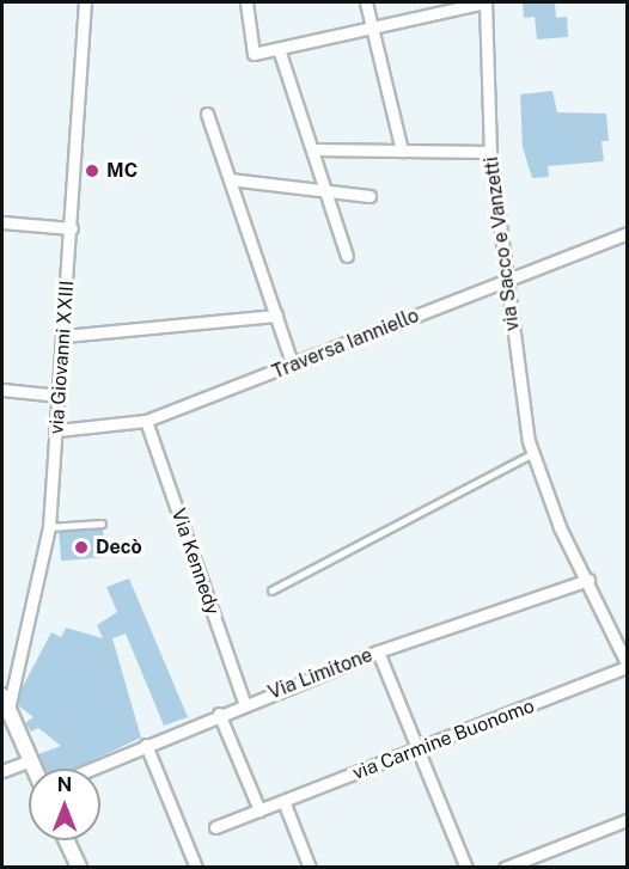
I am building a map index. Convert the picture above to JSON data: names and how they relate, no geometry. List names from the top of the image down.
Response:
{
  "streets": {
    "street": [
      "via Sacco e Vanzetti",
      "Traversa Ianniello",
      "via Giovanni XXIII",
      "Via Kennedy",
      "Via Limitone",
      "via Carmine Buonomo"
    ]
  },
  "crossings": [
    ["via Sacco e Vanzetti", "Traversa Ianniello"],
    ["via Sacco e Vanzetti", "Via Limitone"],
    ["via Sacco e Vanzetti", "via Carmine Buonomo"],
    ["Traversa Ianniello", "via Giovanni XXIII"],
    ["Traversa Ianniello", "Via Kennedy"],
    ["Via Kennedy", "Via Limitone"]
  ],
  "places": ["MC", "Decò"],
  "north": "top"
}
